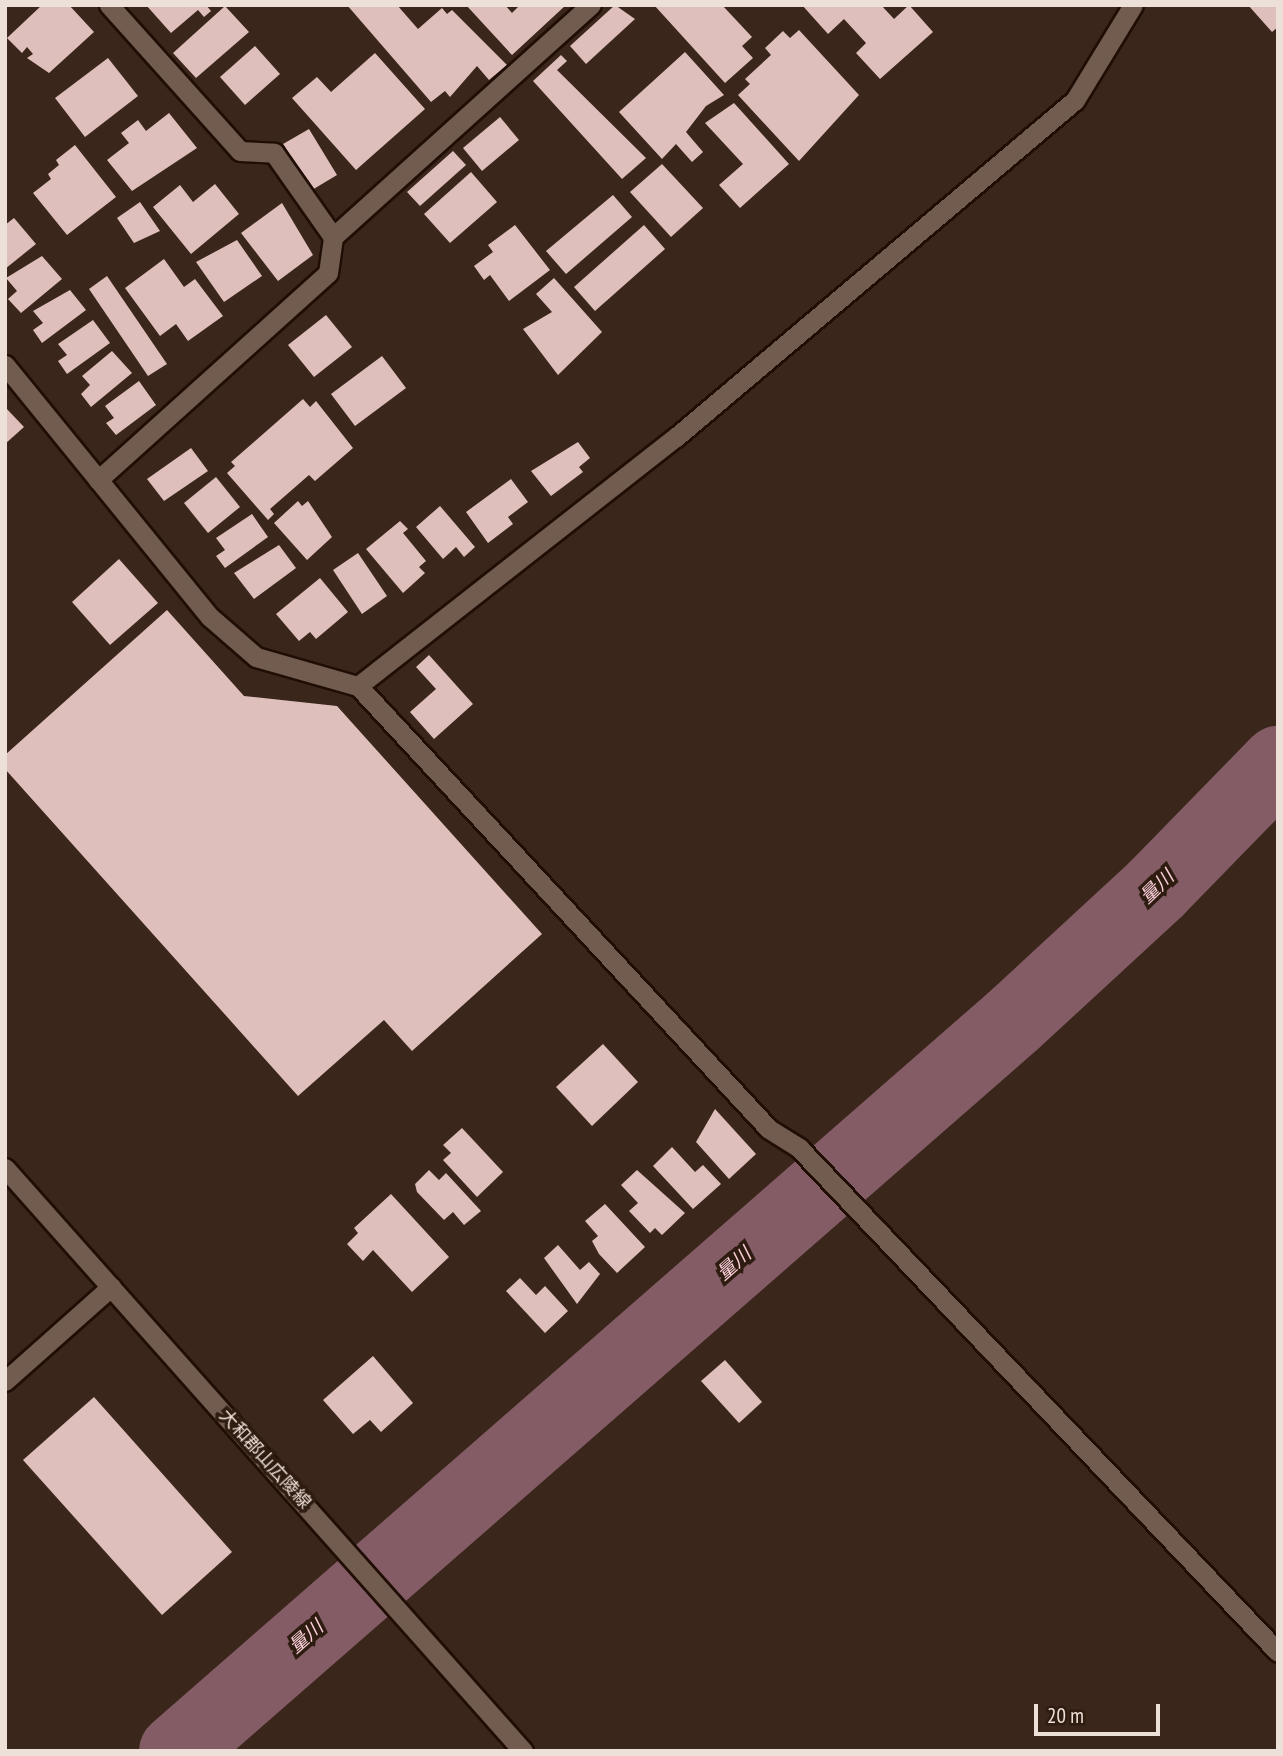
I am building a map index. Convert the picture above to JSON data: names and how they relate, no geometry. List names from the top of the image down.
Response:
{
  "streets": {
    "street": ["大和郡山広陵線"]
  },
  "water": ["量川"],
  "scale_bar": "20 m"
}
